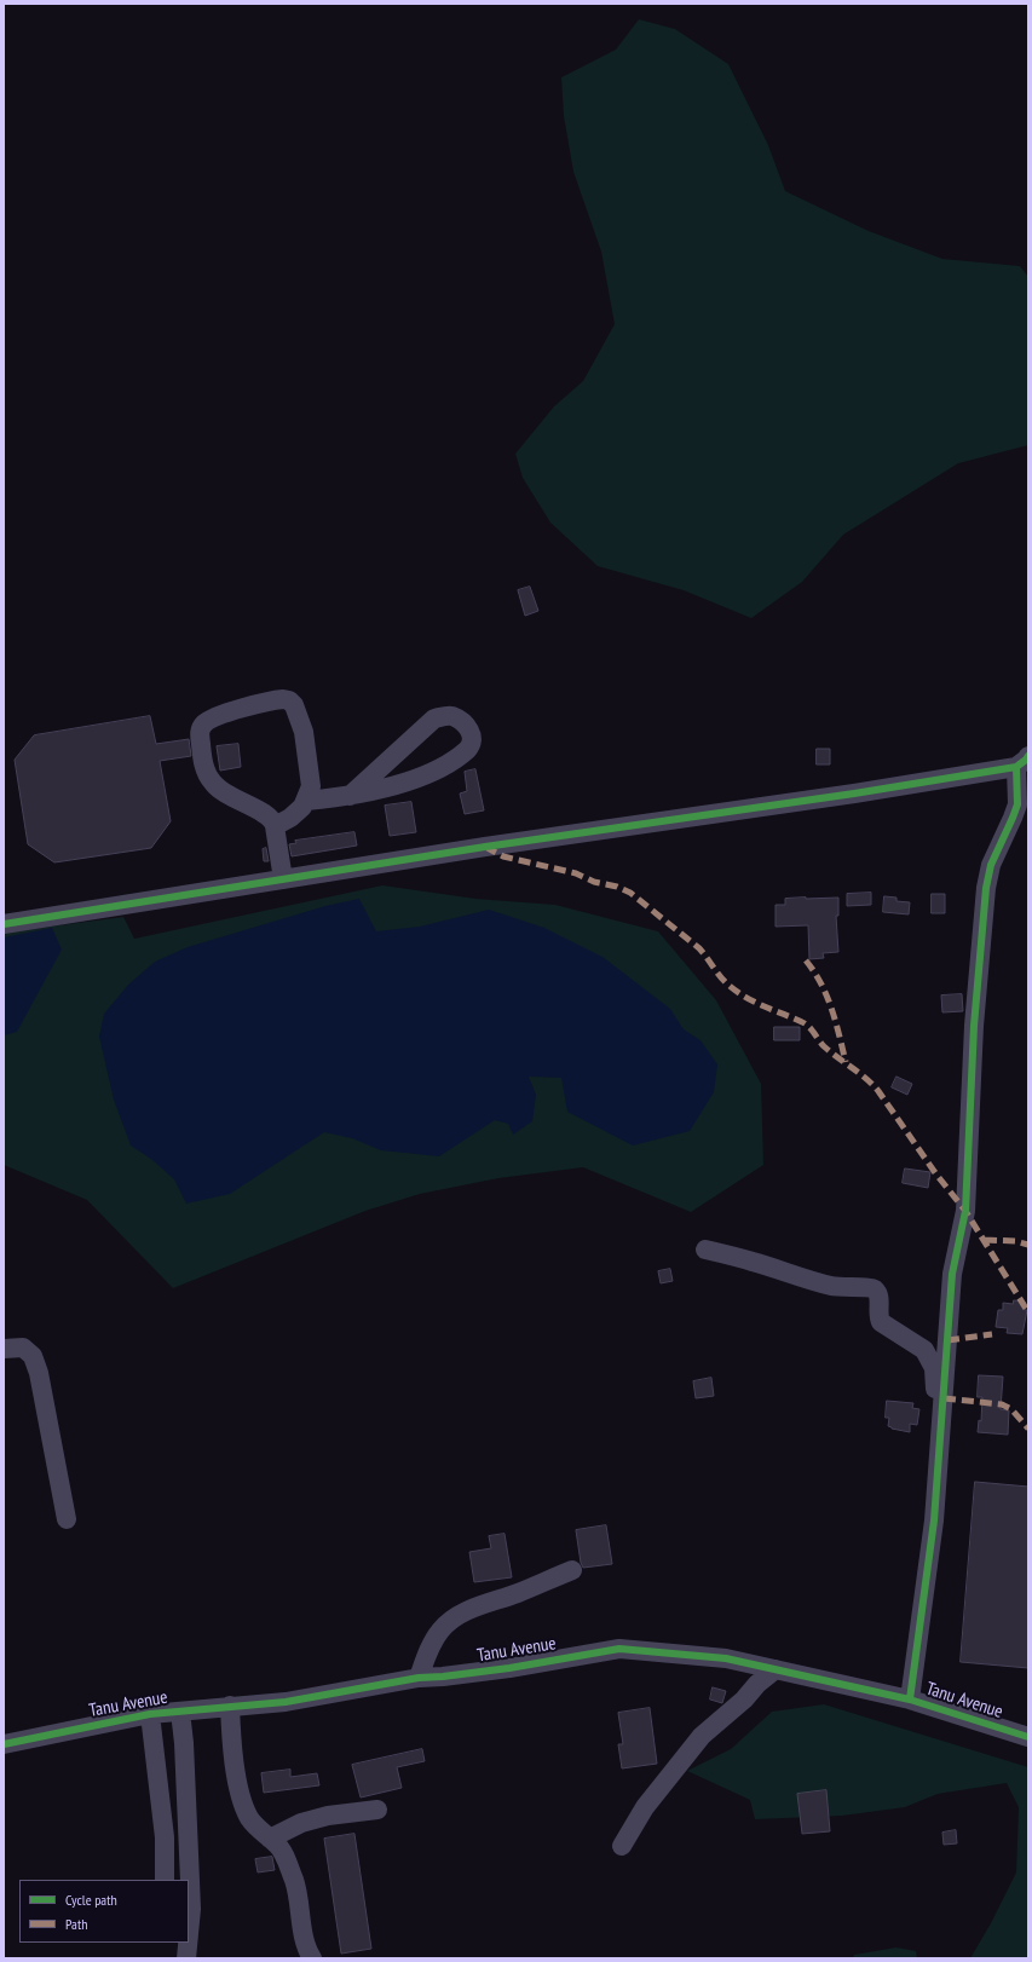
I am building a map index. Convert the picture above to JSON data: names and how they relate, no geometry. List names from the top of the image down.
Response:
{
  "streets": {
    "street": ["Tanu Avenue"]
  },
  "legend": ["Cycle path", "Path"]
}
